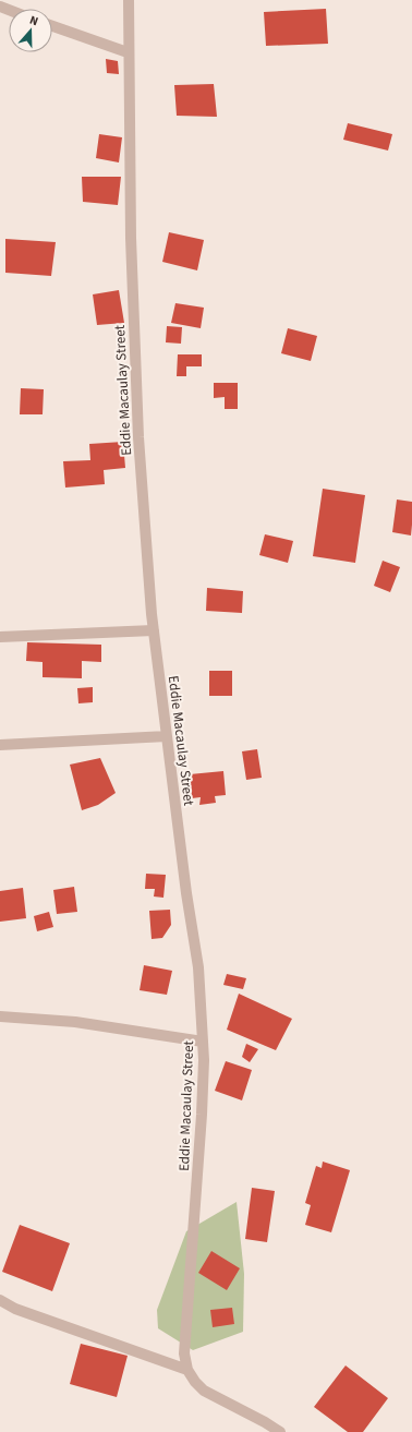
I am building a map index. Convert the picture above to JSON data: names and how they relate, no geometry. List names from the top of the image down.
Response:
{
  "streets": {
    "street": ["Eddie Macaulay Street"]
  },
  "north": "top"
}
